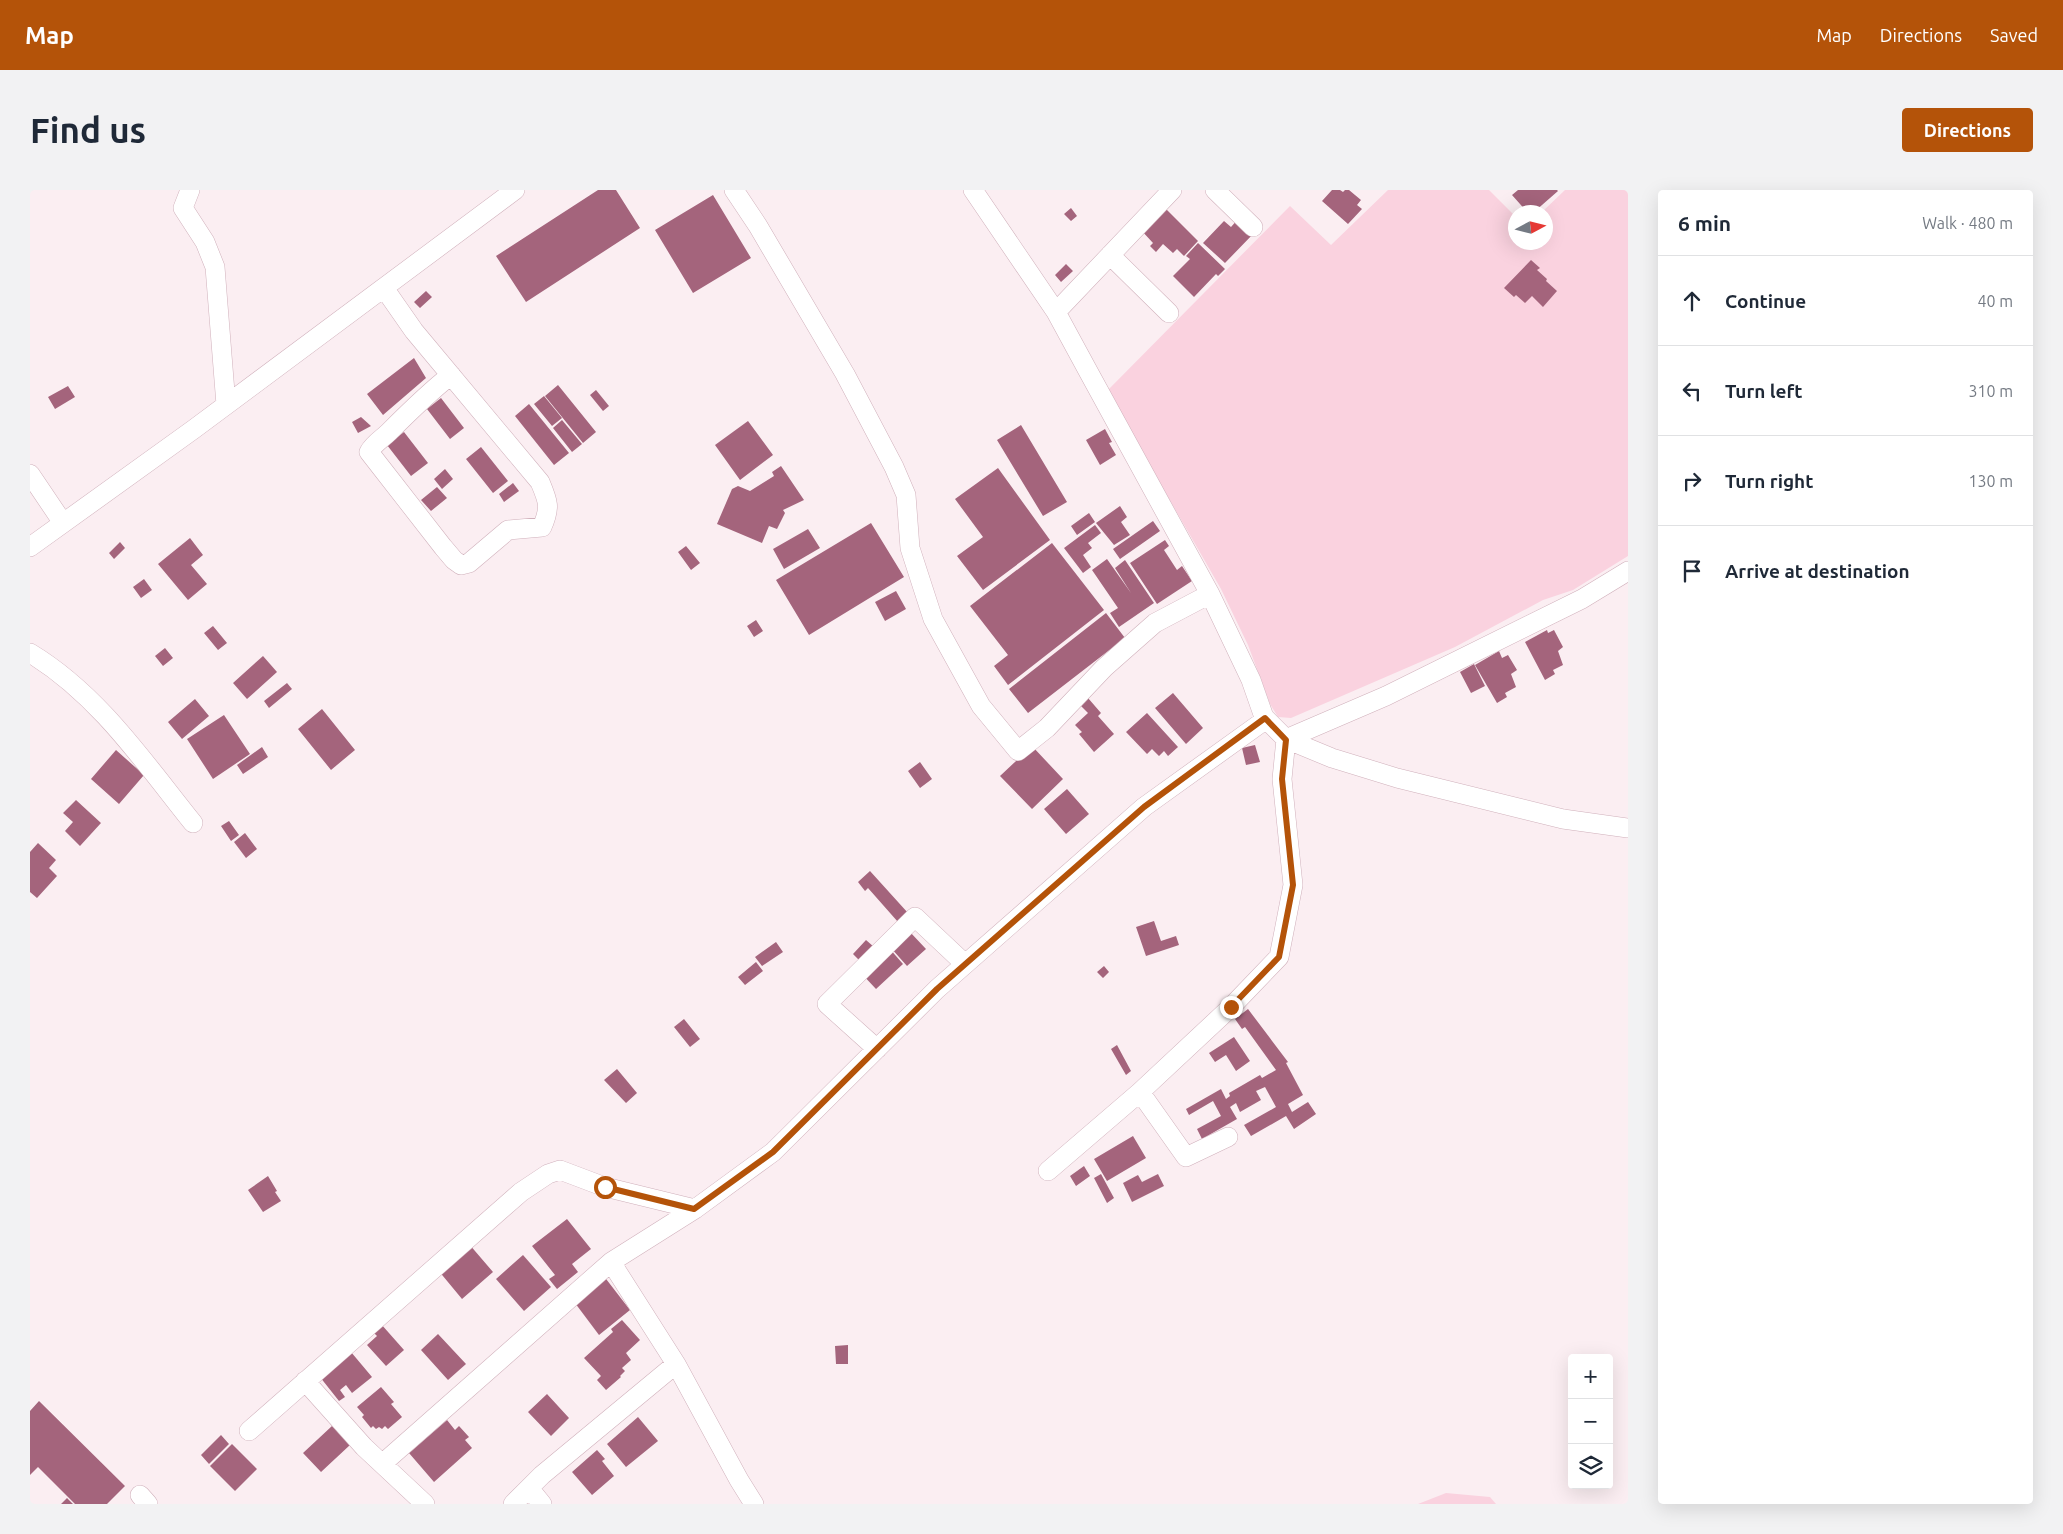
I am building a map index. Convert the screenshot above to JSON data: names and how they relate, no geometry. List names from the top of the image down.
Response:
{
  "north": "right",
  "page": {
    "header": "Map",
    "nav": ["Map", "Directions", "Saved"],
    "buttons": "Directions",
    "title": "Find us",
    "heading": ["6 min", "Walk · 480 m"],
    "list": [
      ["Continue", "40 m"],
      ["Turn left", "310 m"],
      ["Turn right", "130 m"],
      "Arrive at destination"
    ],
    "map_buttons": ["+", "−"]
  }
}
